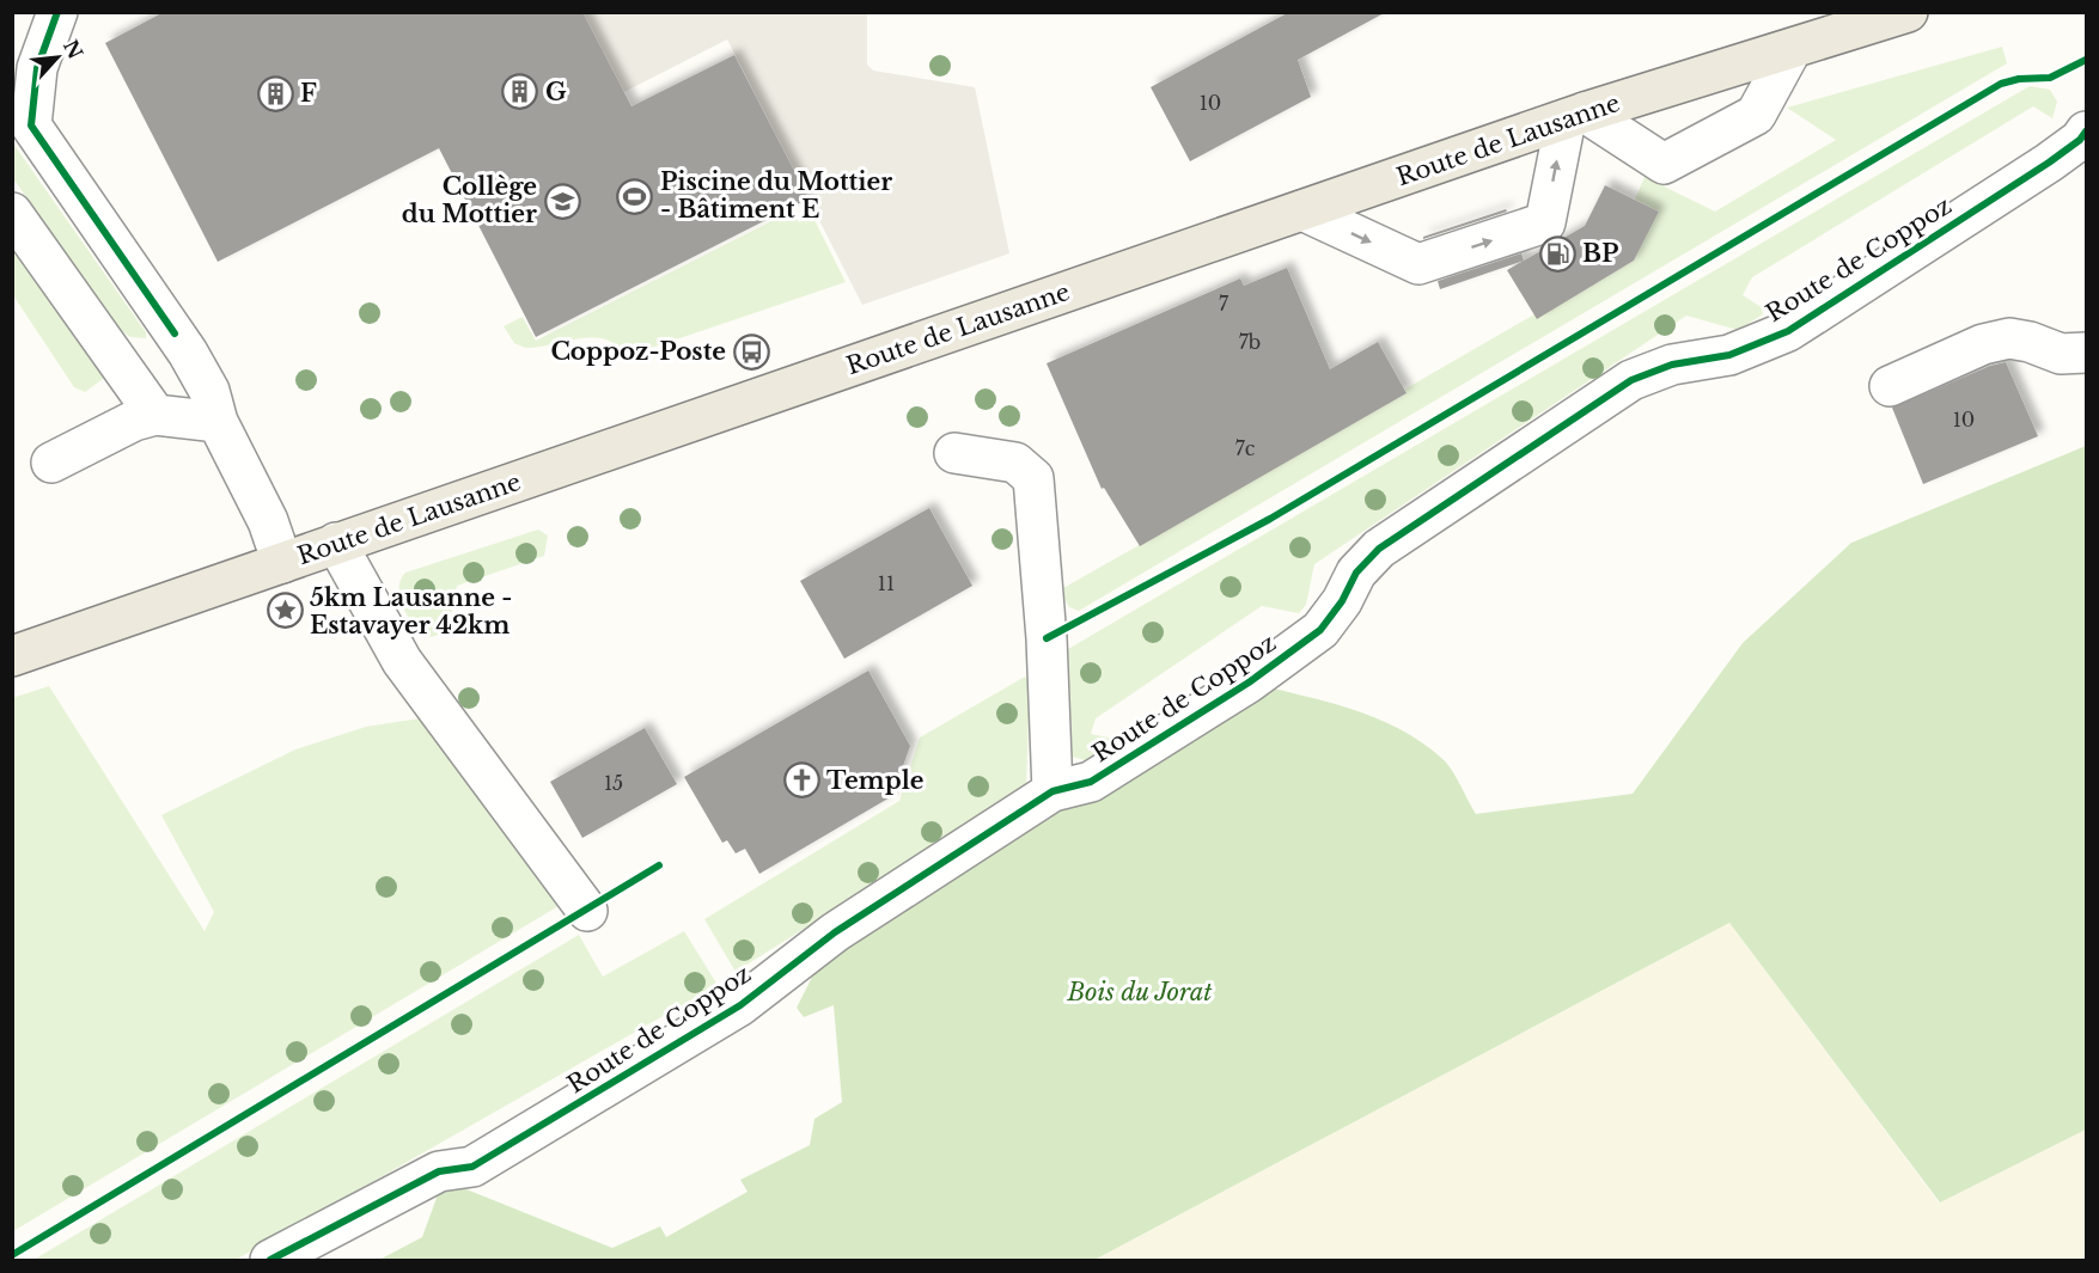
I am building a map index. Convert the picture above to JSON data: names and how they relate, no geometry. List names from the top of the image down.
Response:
{
  "streets": {
    "main road": ["Route de Lausanne"],
    "street": ["Route de Coppoz"]
  },
  "parks": ["Bois du Jorat"],
  "places": {
    "building": ["G", "F"],
    "sports": ["Piscine du Mottier - Bâtiment E"],
    "school or university": ["Collège du Mottier"],
    "fuel station": ["BP"],
    "bus stop": ["Coppoz-Poste"],
    "place": ["5km Lausanne - Estavayer 42km"],
    "church": ["Temple"]
  },
  "house_numbers": [
    "10",
    "7",
    "7b",
    "10",
    "7c",
    "11",
    "15"
  ],
  "north": "top right"
}
